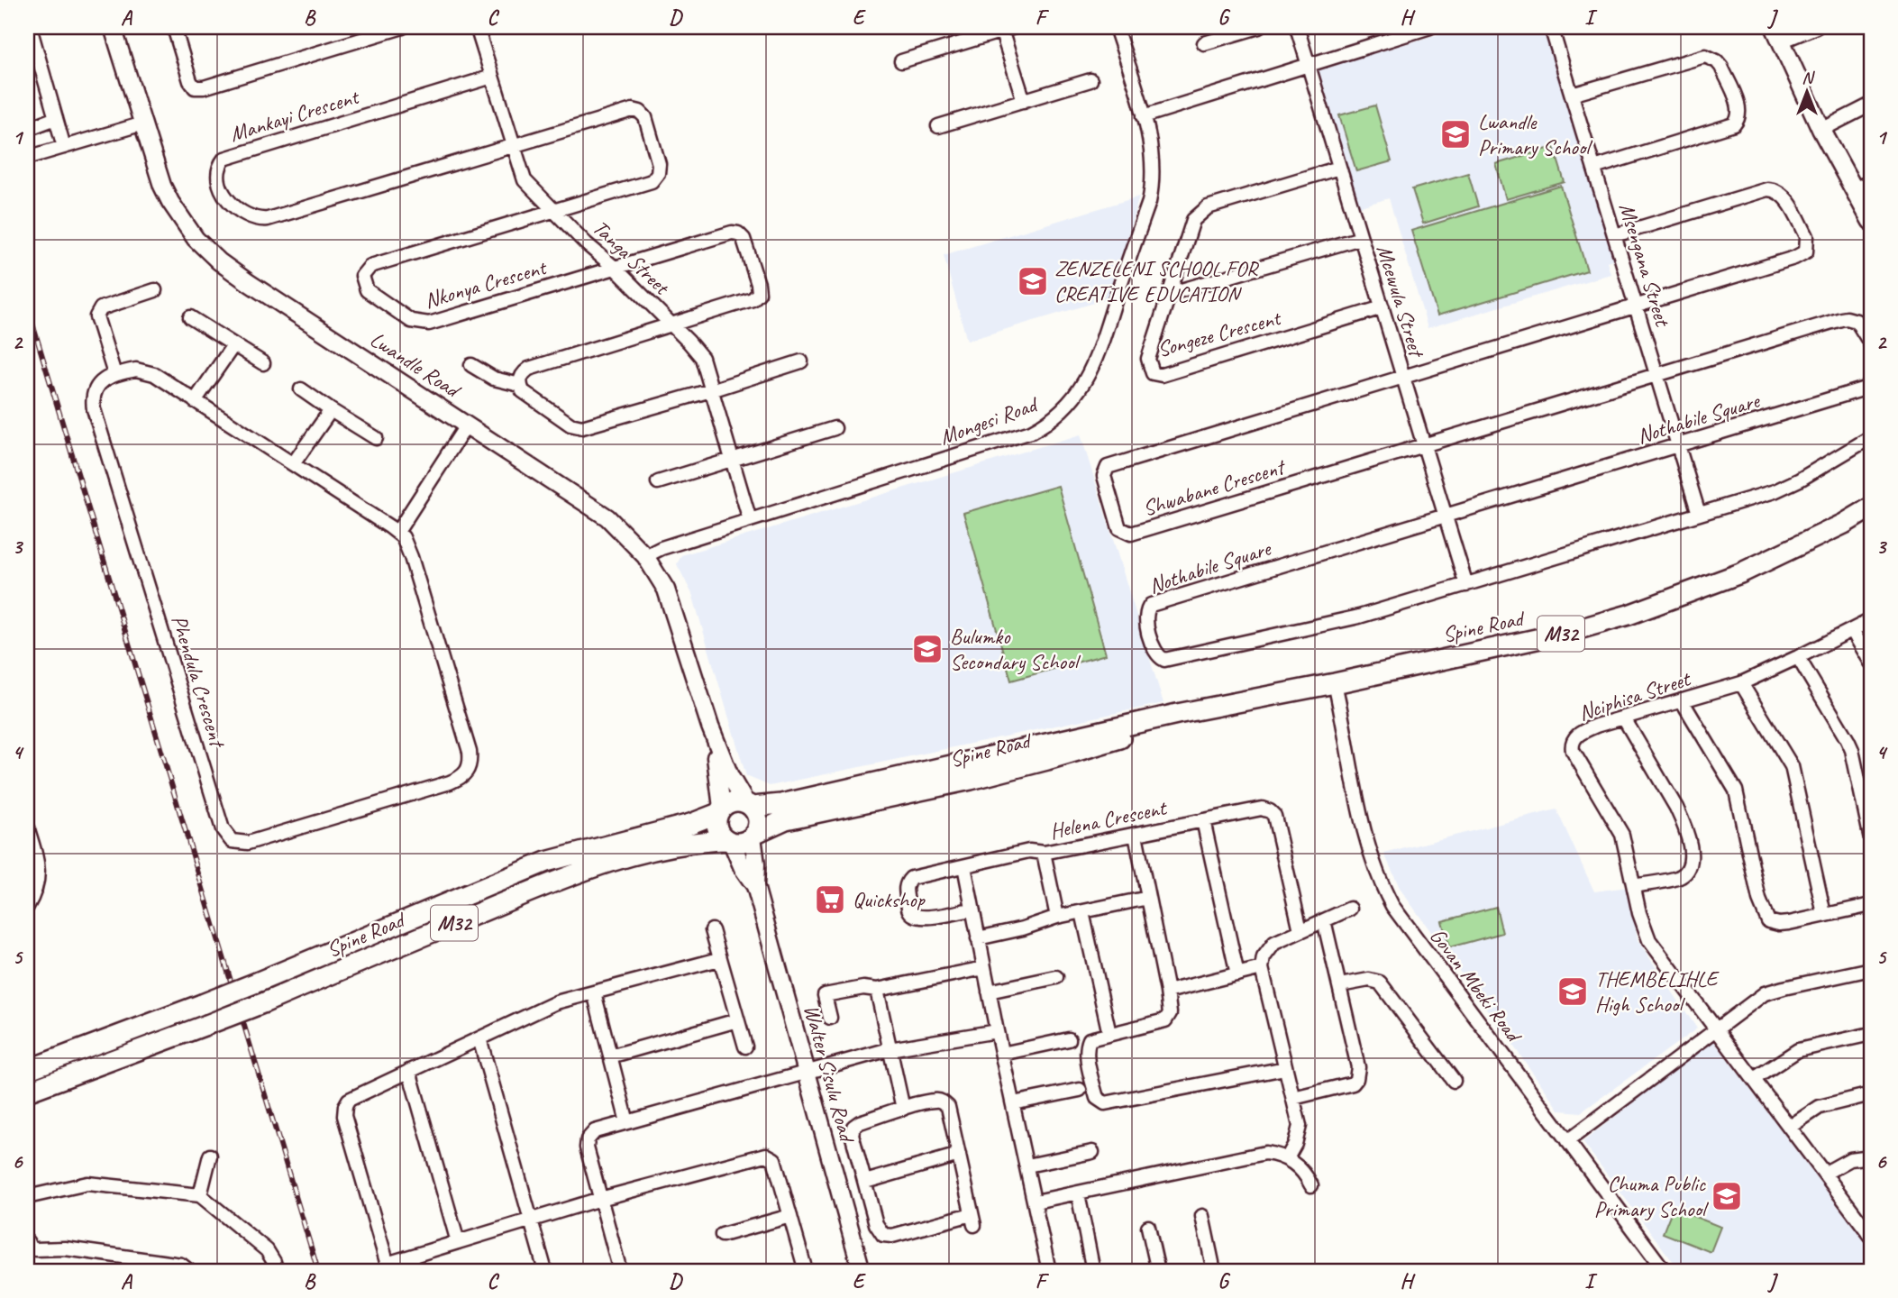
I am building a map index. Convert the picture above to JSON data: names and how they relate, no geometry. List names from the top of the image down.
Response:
{
  "streets": {
    "main road": ["Spine Road", "M32"],
    "street": [
      "Mankayi Crescent",
      "Tanga Street",
      "Msengana Street",
      "Nkonya Crescent",
      "Mcewula Street",
      "Songeze Crescent",
      "Lwandle Road",
      "Nothabile Square",
      "Mongesi Road",
      "Shwabane Crescent",
      "Phendula Crescent",
      "Nciphisa Street",
      "Helena Crescent",
      "Govan Mbeki Road",
      "Walter Sisulu Road"
    ]
  },
  "crossings": [
    ["Mankayi Crescent", "Tanga Street"],
    ["Mankayi Crescent", "Nkonya Crescent"],
    ["Tanga Street", "Nkonya Crescent"],
    ["Tanga Street", "Mongesi Road"],
    ["Msengana Street", "Nothabile Square"],
    ["Msengana Street", "Shwabane Crescent"],
    ["Mcewula Street", "Songeze Crescent"],
    ["Mcewula Street", "Nothabile Square"],
    ["Mcewula Street", "Shwabane Crescent"],
    ["Lwandle Road", "Mongesi Road"],
    ["Lwandle Road", "Spine Road"],
    ["Lwandle Road", "Walter Sisulu Road"],
    ["Spine Road", "Govan Mbeki Road"],
    ["Spine Road", "Walter Sisulu Road"]
  ],
  "places": {
    "school or university": [
      "Lwandle Primary School",
      "ZENZELENI SCHOOL FOR CREATIVE EDUCATION",
      "Bulumko Secondary School",
      "THEMBELIHLE High School",
      "Chuma Public Primary School"
    ],
    "supermarket": ["Quickshop"]
  },
  "north": "top",
  "grid": {
    "columns": [
      "A",
      "B",
      "C",
      "D",
      "E",
      "F",
      "G",
      "H",
      "I",
      "J"
    ],
    "rows": [
      "1",
      "2",
      "3",
      "4",
      "5",
      "6"
    ]
  }
}
